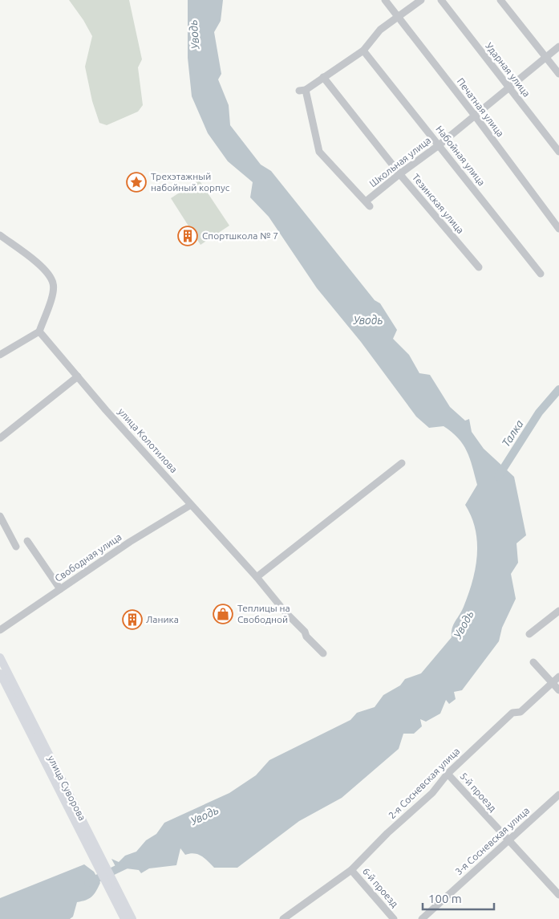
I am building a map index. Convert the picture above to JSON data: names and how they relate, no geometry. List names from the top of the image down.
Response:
{
  "streets": {
    "main road": ["улица Суворова"],
    "street": [
      "Ударная улица",
      "Печатная улица",
      "Набойная улица",
      "Школьная улица",
      "Тезинская улица",
      "улица Колотилова",
      "Свободная улица",
      "2-я Сосневская улица",
      "5-й проезд",
      "3-я Сосневская улица",
      "6-й проезд"
    ]
  },
  "crossings": [
    ["Ударная улица", "Школьная улица"],
    ["Печатная улица", "Школьная улица"],
    ["Набойная улица", "Школьная улица"],
    ["Школьная улица", "Тезинская улица"],
    ["улица Колотилова", "Свободная улица"],
    ["2-я Сосневская улица", "5-й проезд"],
    ["2-я Сосневская улица", "6-й проезд"],
    ["5-й проезд", "3-я Сосневская улица"]
  ],
  "water": ["Уводь", "Талка"],
  "places": {
    "place": ["Трехэтажный набойный корпус"],
    "building": ["Спортшкола № 7", "Ланика"],
    "shop": ["Теплицы на Свободной"]
  },
  "scale_bar": "100 m"
}
